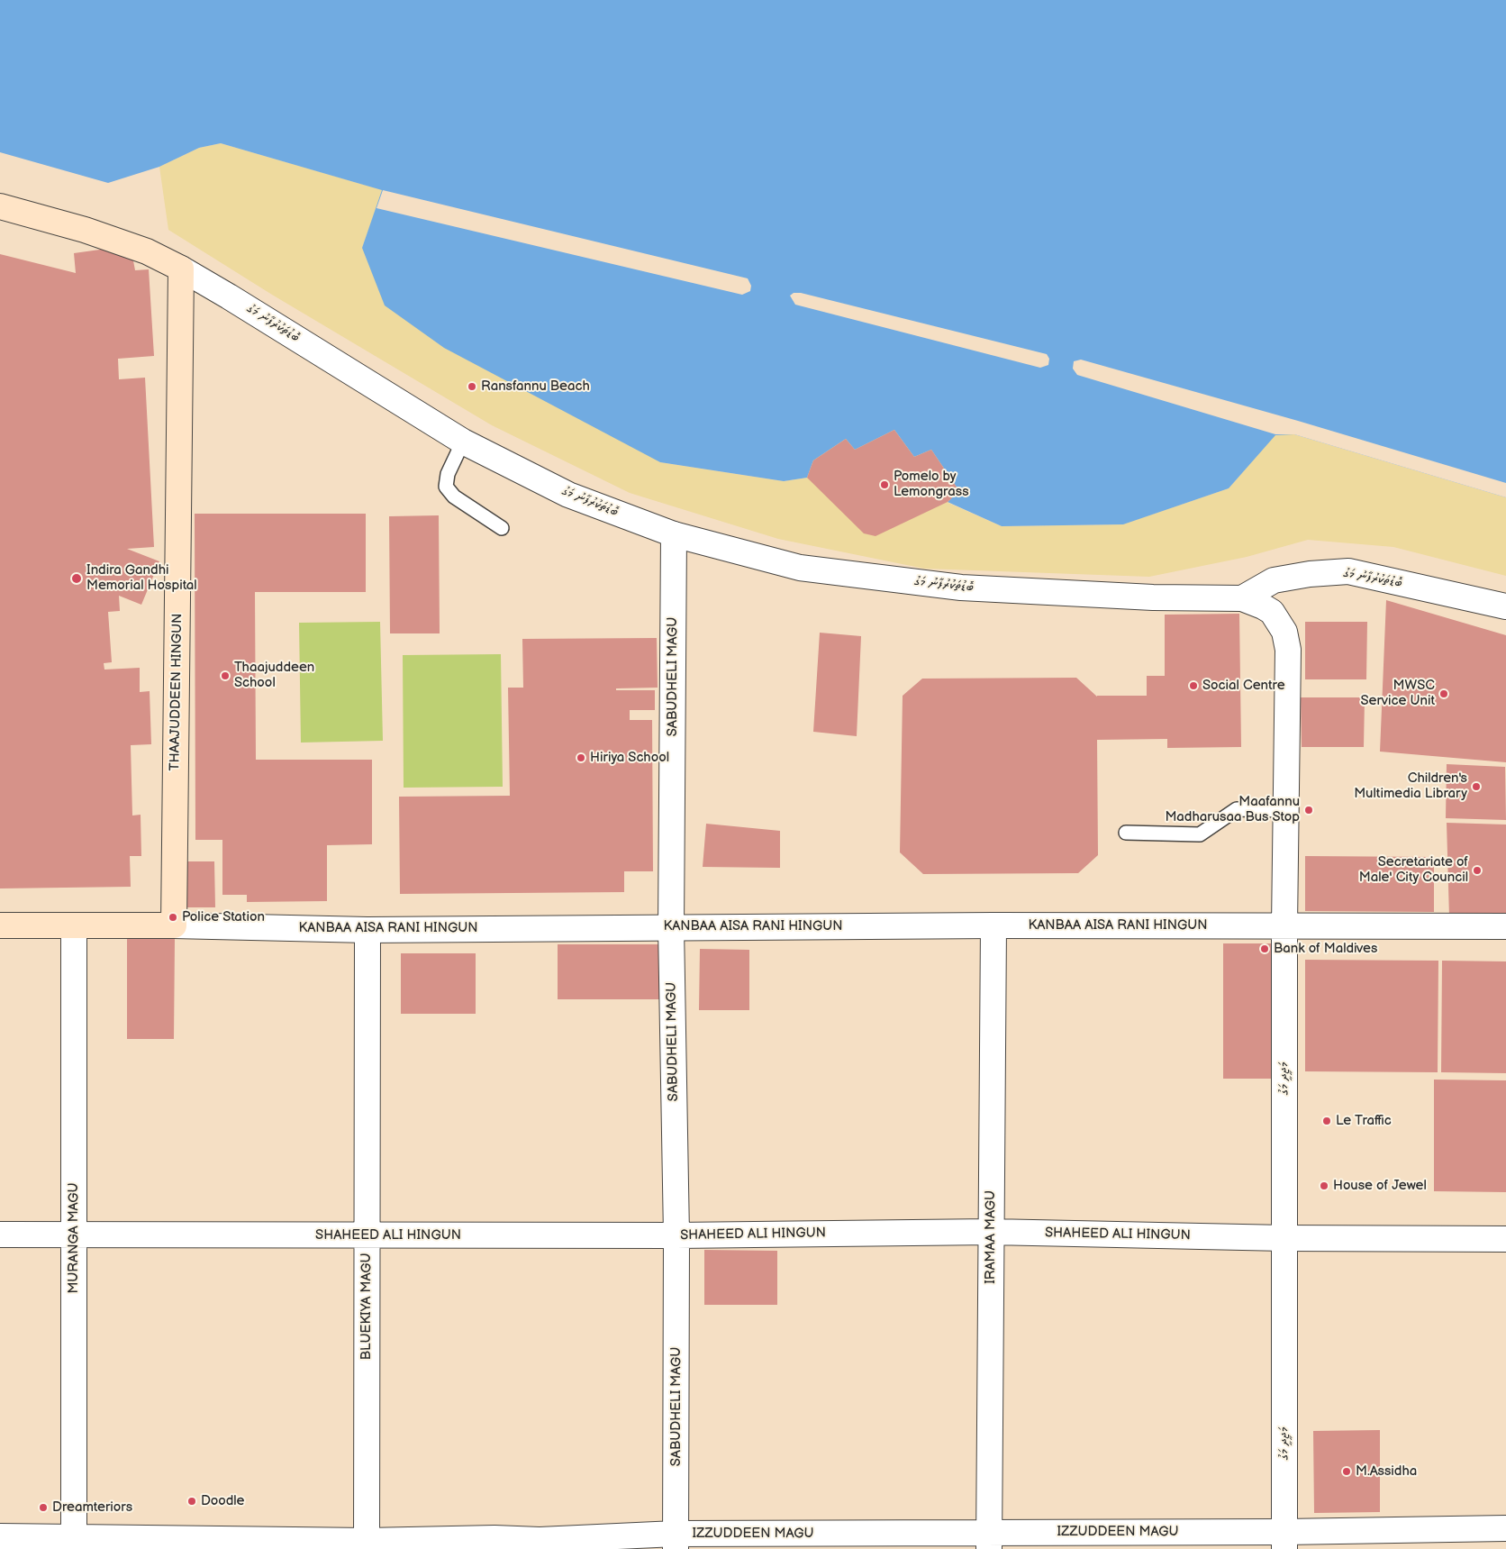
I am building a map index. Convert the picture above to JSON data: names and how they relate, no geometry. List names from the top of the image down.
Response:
{
  "streets": {
    "main road": ["ބޮޑުތަކުރުފާނު މަގު", "THAAJUDDEEN HINGUN", "KANBAA AISA RANI HINGUN"],
    "street": [
      "SABUDHELI MAGU",
      "މަޖީދީ މަގު",
      "SHAHEED ALI HINGUN",
      "IRAMAA MAGU",
      "MURANGA MAGU",
      "BLUEKIYA MAGU",
      "IZZUDDEEN MAGU"
    ]
  },
  "crossings": [
    ["ބޮޑުތަކުރުފާނު މަގު", "SABUDHELI MAGU"],
    ["ބޮޑުތަކުރުފާނު މަގު", "THAAJUDDEEN HINGUN"],
    ["ބޮޑުތަކުރުފާނު މަގު", "މަޖީދީ މަގު"],
    ["SABUDHELI MAGU", "KANBAA AISA RANI HINGUN"],
    ["SABUDHELI MAGU", "SHAHEED ALI HINGUN"],
    ["SABUDHELI MAGU", "IZZUDDEEN MAGU"],
    ["THAAJUDDEEN HINGUN", "KANBAA AISA RANI HINGUN"],
    ["KANBAA AISA RANI HINGUN", "މަޖީދީ މަގު"],
    ["KANBAA AISA RANI HINGUN", "IRAMAA MAGU"],
    ["KANBAA AISA RANI HINGUN", "MURANGA MAGU"],
    ["KANBAA AISA RANI HINGUN", "BLUEKIYA MAGU"],
    ["މަޖީދީ މަގު", "SHAHEED ALI HINGUN"],
    ["މަޖީދީ މަގު", "IZZUDDEEN MAGU"],
    ["SHAHEED ALI HINGUN", "IRAMAA MAGU"],
    ["SHAHEED ALI HINGUN", "MURANGA MAGU"],
    ["SHAHEED ALI HINGUN", "BLUEKIYA MAGU"],
    ["IRAMAA MAGU", "IZZUDDEEN MAGU"],
    ["MURANGA MAGU", "IZZUDDEEN MAGU"],
    ["BLUEKIYA MAGU", "IZZUDDEEN MAGU"]
  ],
  "places": [
    "Ransfannu Beach",
    "Pomelo by Lemongrass",
    "Indira Gandhi Memorial Hospital",
    "Thaajuddeen School",
    "Social Centre",
    "MWSC Service Unit",
    "Hiriya School",
    "Children's Multimedia Library",
    "Maafannu Madharusaa Bus Stop",
    "Secretariate of Male' City Council",
    "Police Station",
    "Bank of Maldives",
    "Le Traffic",
    "House of Jewel",
    "M.Assidha",
    "Doodle",
    "Dreamteriors"
  ]
}
